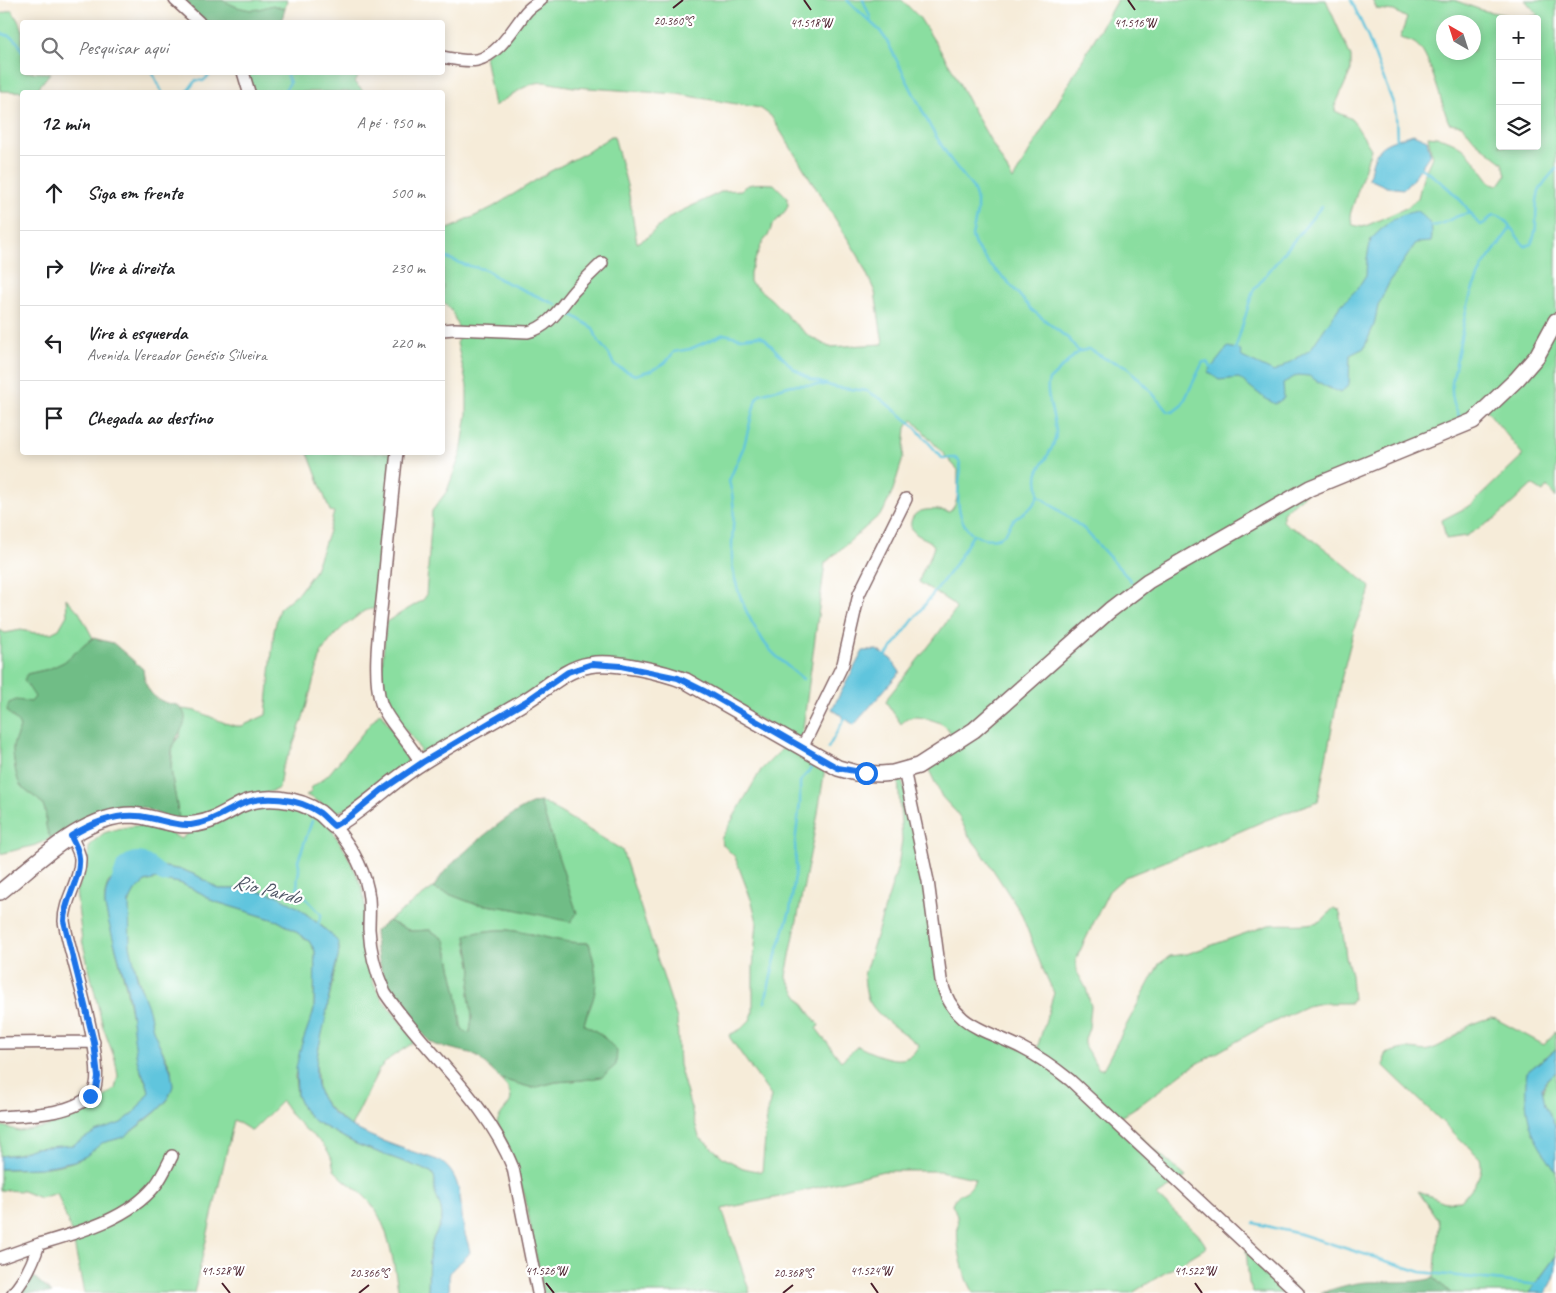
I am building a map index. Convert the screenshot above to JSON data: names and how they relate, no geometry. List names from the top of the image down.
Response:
{
  "water": ["Rio Pardo"],
  "north": "top left",
  "page": {
    "map_buttons": ["+", "−"],
    "search": "Pesquisar aqui",
    "heading": ["12 min", "A pé · 950 m"],
    "list": [
      ["Siga em frente", "500 m"],
      ["Vire à direita", "230 m"],
      ["Vire à esquerda", "Avenida Vereador Genésio Silveira", "220 m"],
      "Chegada ao destino"
    ]
  },
  "coordinates": [
    "20.360°S",
    "41.516°W",
    "41.518°W",
    "41.528°W",
    "41.526°W",
    "41.524°W",
    "41.522°W",
    "20.366°S",
    "20.368°S"
  ]
}
